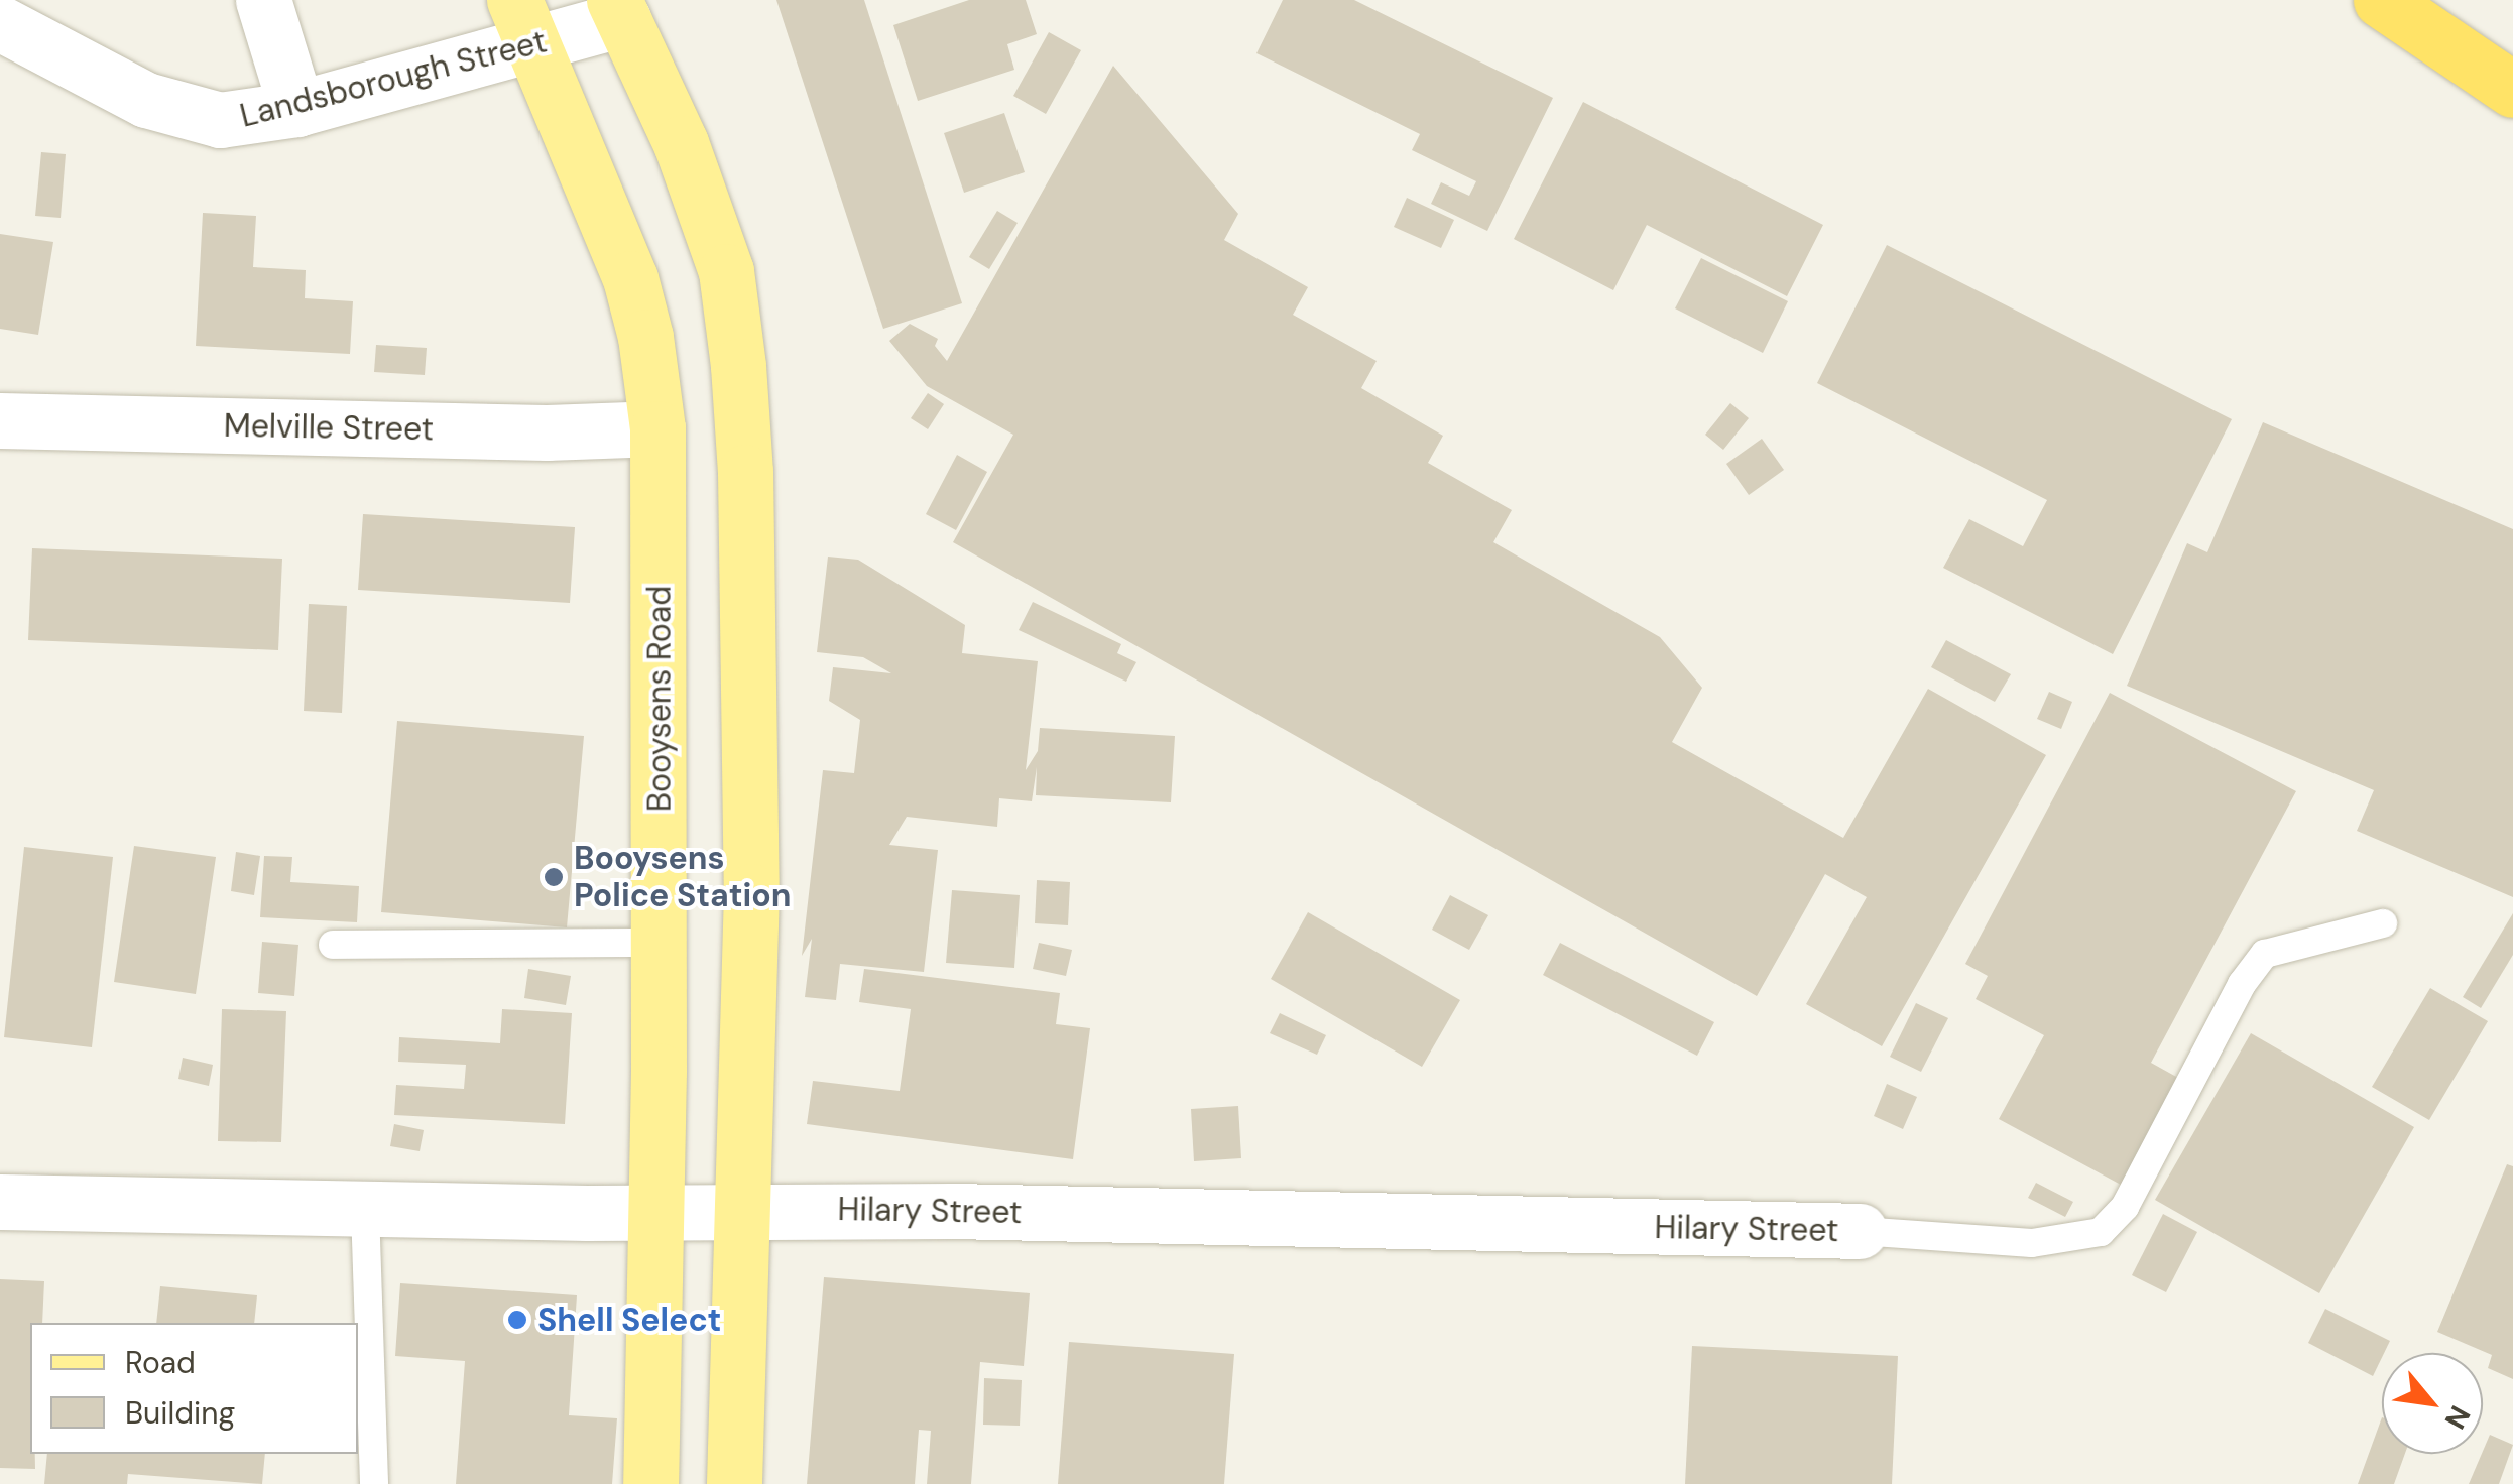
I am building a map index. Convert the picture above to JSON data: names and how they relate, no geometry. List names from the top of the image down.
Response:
{
  "streets": {
    "main road": ["Booysens Road"],
    "street": ["Landsborough Street", "Melville Street", "Hilary Street"]
  },
  "crossings": [
    ["Landsborough Street", "Booysens Road"],
    ["Melville Street", "Booysens Road"],
    ["Booysens Road", "Hilary Street"]
  ],
  "places": ["Booysens Police Station", "Shell Select"],
  "legend": ["Road", "Building"],
  "north": "bottom right"
}
